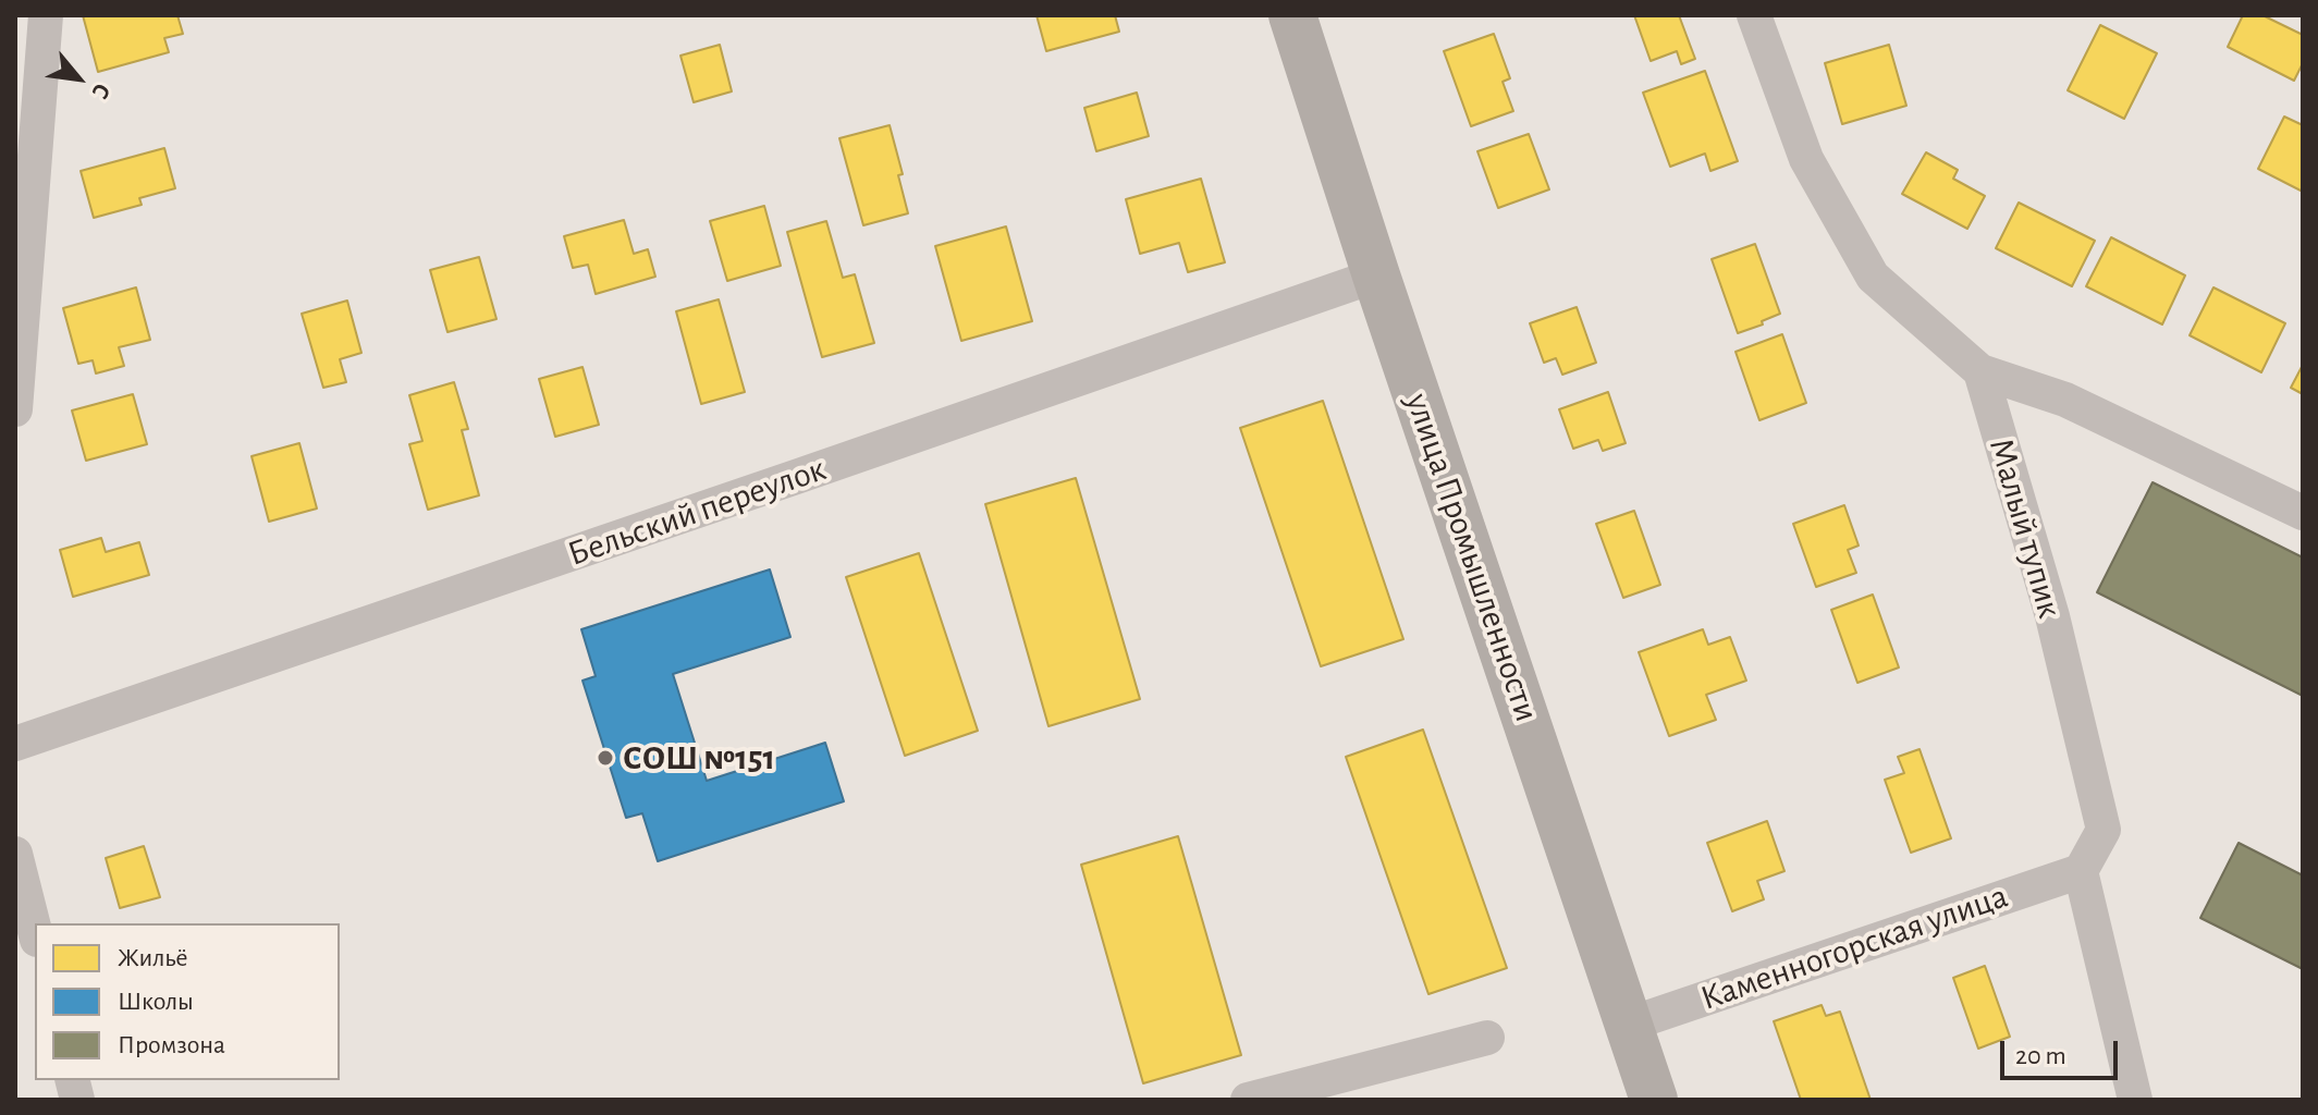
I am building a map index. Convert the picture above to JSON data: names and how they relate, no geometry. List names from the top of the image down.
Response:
{
  "streets": {
    "main road": ["улица Промышленности"],
    "street": ["Бельский переулок", "Малый тупик", "Каменногорская улица"]
  },
  "crossings": [
    ["Бельский переулок", "улица Промышленности"],
    ["Малый тупик", "Каменногорская улица"],
    ["улица Промышленности", "Каменногорская улица"]
  ],
  "places": ["СОШ №151"],
  "legend": ["Жильё", "Школы", "Промзона"],
  "scale_bar": "20 m",
  "north": "bottom right"
}
